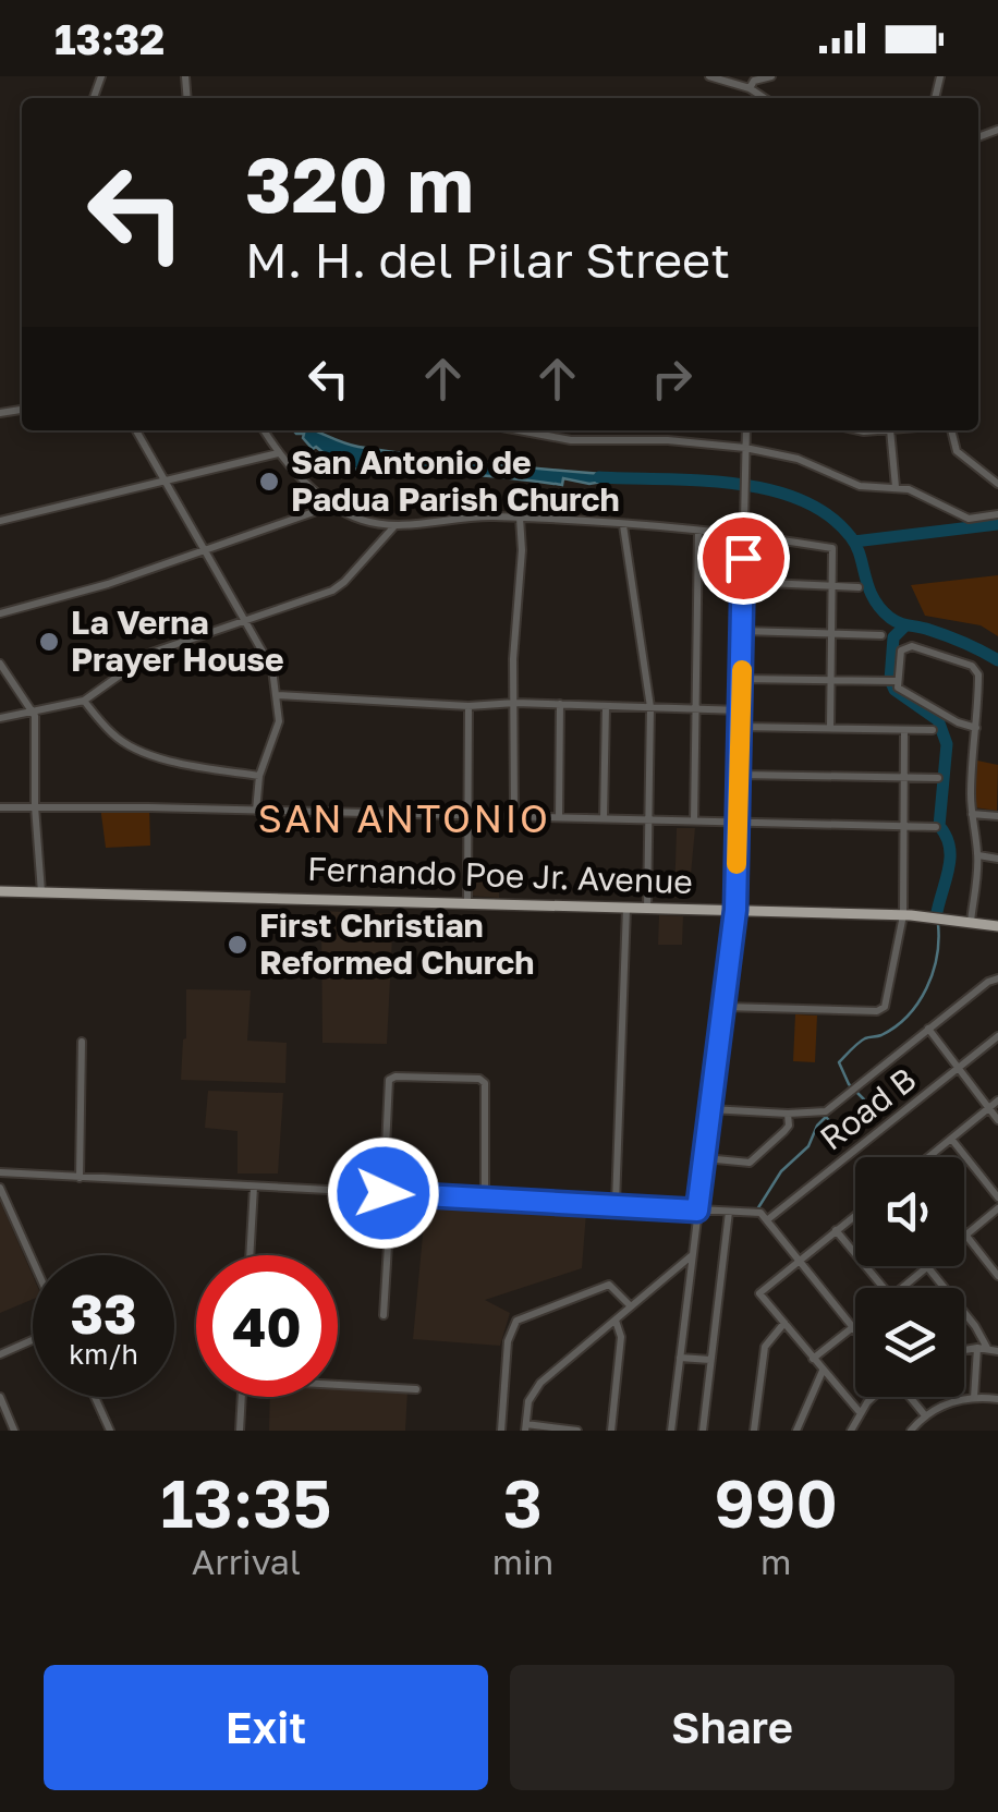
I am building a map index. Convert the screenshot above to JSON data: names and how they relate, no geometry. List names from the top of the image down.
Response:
{
  "streets": {
    "main road": ["Fernando Poe Jr. Avenue"],
    "street": ["Road B"]
  },
  "districts": ["SAN ANTONIO"],
  "places": ["San Antonio de Padua Parish Church", "La Verna Prayer House", "First Christian Reformed Church"],
  "page": {
    "status": "13:32",
    "turn": ["320 m", "M. H. del Pilar Street"],
    "speed": "33 km/h",
    "limit": "40",
    "eta": [
      "13:35",
      "Arrival",
      "3",
      "min",
      "990",
      "m"
    ],
    "buttons": ["Exit", "Share"]
  }
}
